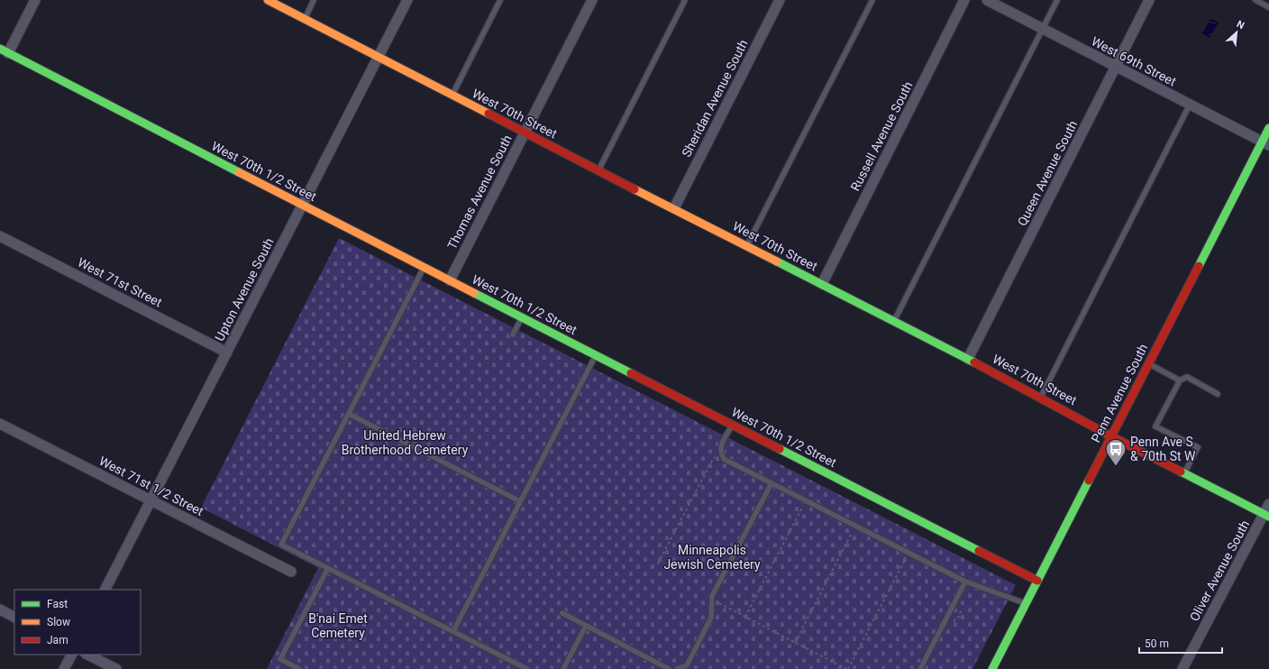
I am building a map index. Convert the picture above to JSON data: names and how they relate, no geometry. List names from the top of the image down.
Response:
{
  "streets": {
    "street": [
      "West 69th Street",
      "Sheridan Avenue South",
      "West 70th Street",
      "Russell Avenue South",
      "West 70th 1/2 Street",
      "Queen Avenue South",
      "Thomas Avenue South",
      "West 71st Street",
      "Upton Avenue South",
      "Penn Avenue South",
      "West 71st 1/2 Street",
      "Oliver Avenue South"
    ]
  },
  "crossings": [
    ["West 69th Street", "Queen Avenue South"],
    ["West 69th Street", "Penn Avenue South"],
    ["Sheridan Avenue South", "West 70th Street"],
    ["West 70th Street", "Russell Avenue South"],
    ["West 70th Street", "Queen Avenue South"],
    ["West 70th Street", "Thomas Avenue South"],
    ["West 70th Street", "Upton Avenue South"],
    ["West 70th Street", "Penn Avenue South"],
    ["West 70th Street", "Oliver Avenue South"],
    ["West 70th 1/2 Street", "Thomas Avenue South"],
    ["West 70th 1/2 Street", "Upton Avenue South"],
    ["West 70th 1/2 Street", "Penn Avenue South"],
    ["West 71st Street", "Upton Avenue South"],
    ["Upton Avenue South", "West 71st 1/2 Street"]
  ],
  "parks": ["United Hebrew Brotherhood Cemetery", "Minneapolis Jewish Cemetery", "B'nai Emet Cemetery"],
  "places": {
    "bus stop": ["Penn Ave S & 70th St W"]
  },
  "legend": ["Fast", "Slow", "Jam"],
  "scale_bar": "50 m",
  "north": "top right"
}
